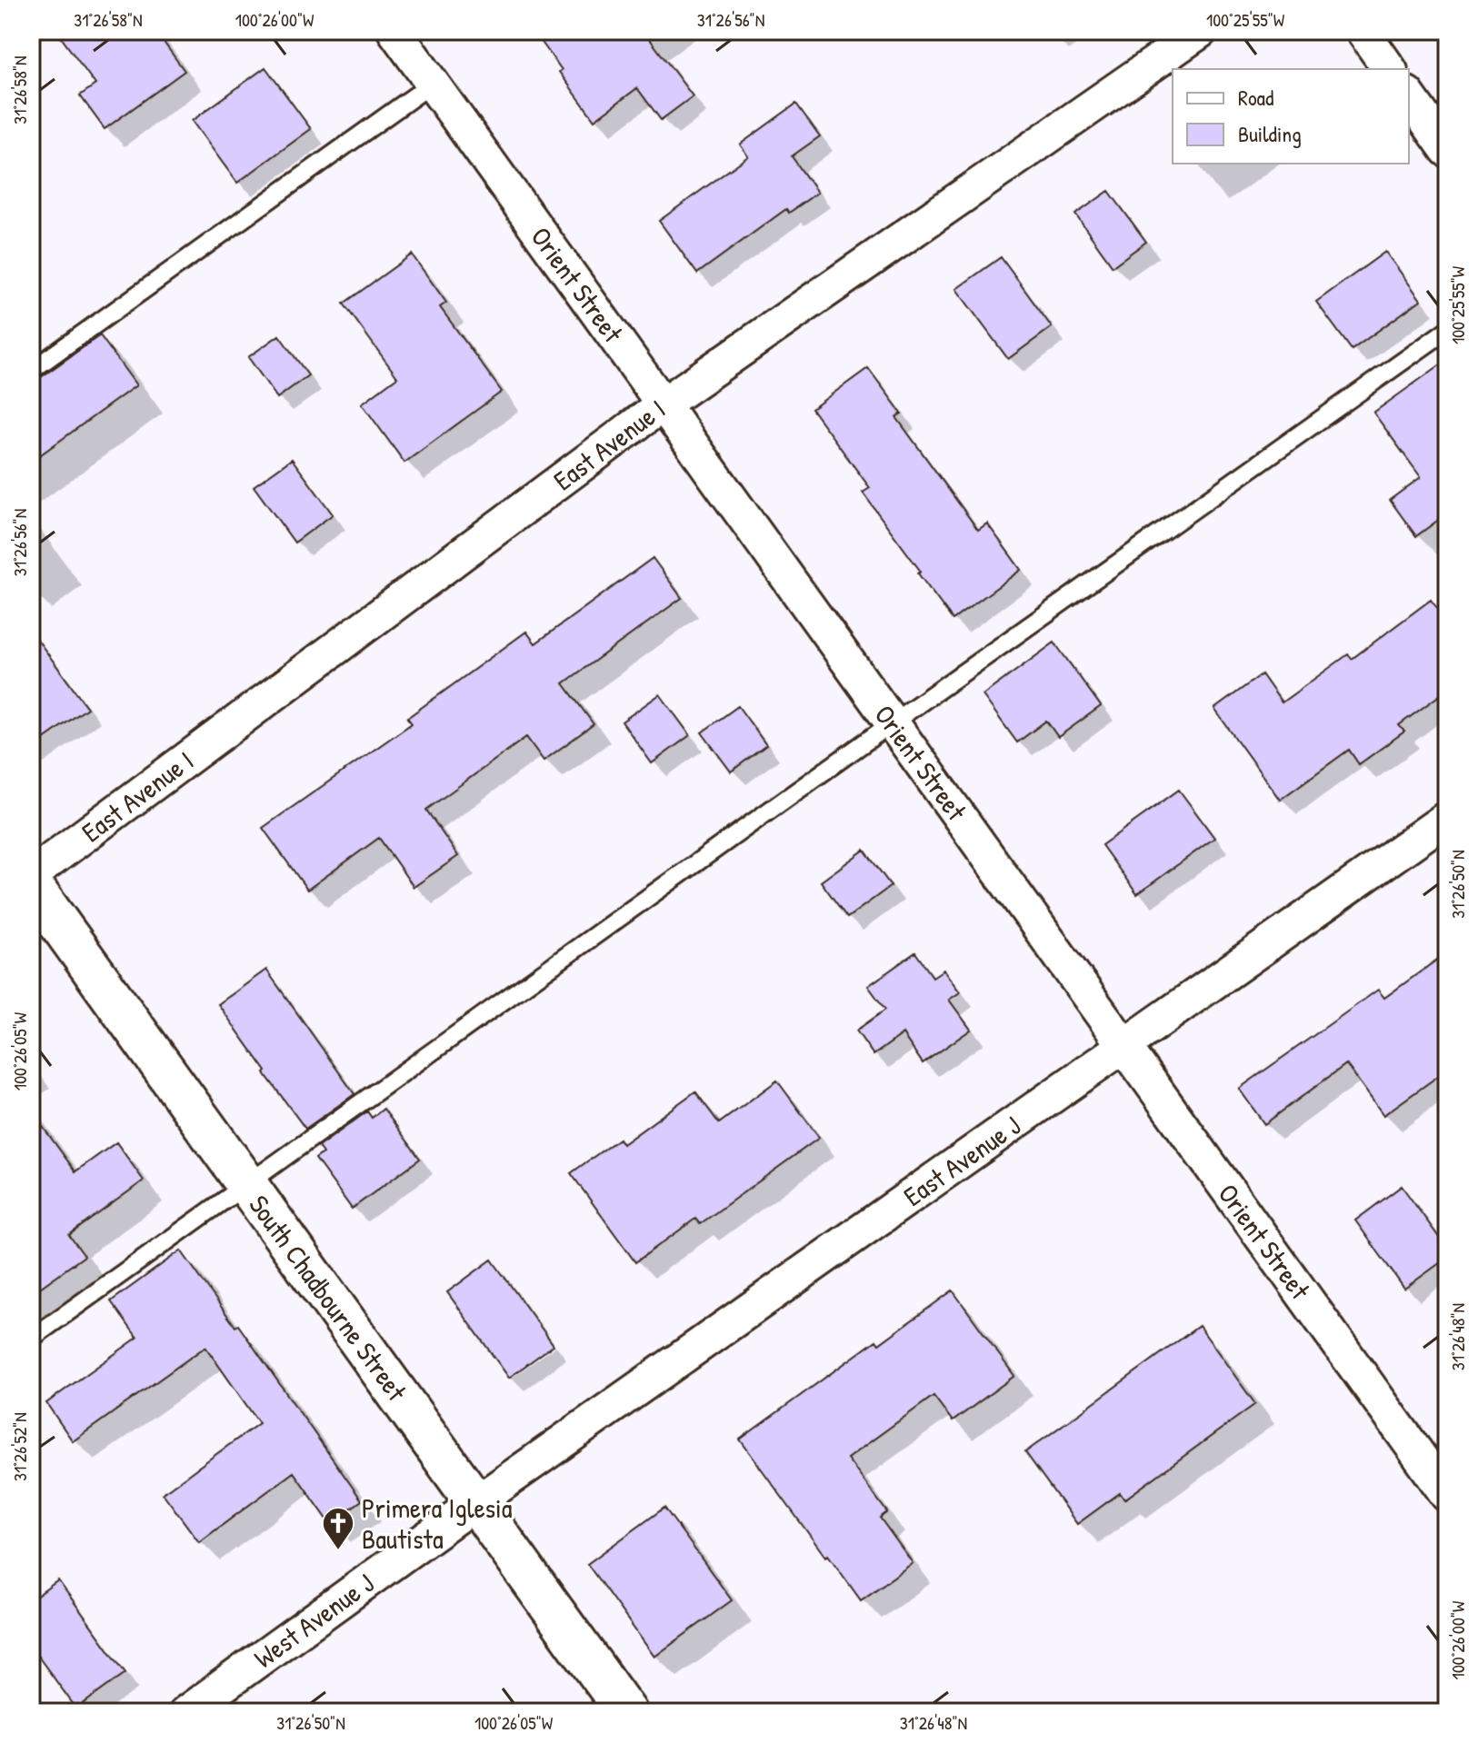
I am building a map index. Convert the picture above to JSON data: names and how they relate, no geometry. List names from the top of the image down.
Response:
{
  "streets": {
    "main road": ["South Chadbourne Street"],
    "street": [
      "Orient Street",
      "East Avenue I",
      "East Avenue J",
      "West Avenue J"
    ]
  },
  "crossings": [
    ["Orient Street", "East Avenue I"],
    ["Orient Street", "East Avenue J"],
    ["East Avenue J", "South Chadbourne Street"],
    ["East Avenue J", "West Avenue J"],
    ["South Chadbourne Street", "West Avenue J"]
  ],
  "places": {
    "church": ["Primera Iglesia Bautista"]
  },
  "legend": ["Road", "Building"],
  "coordinates": [
    "31°26'58\"N",
    "100°26'00\"W",
    "31°26'56\"N",
    "100°25'55\"W",
    "31°26'50\"N",
    "100°26'05\"W",
    "31°26'48\"N",
    "31°26'52\"N"
  ]
}
